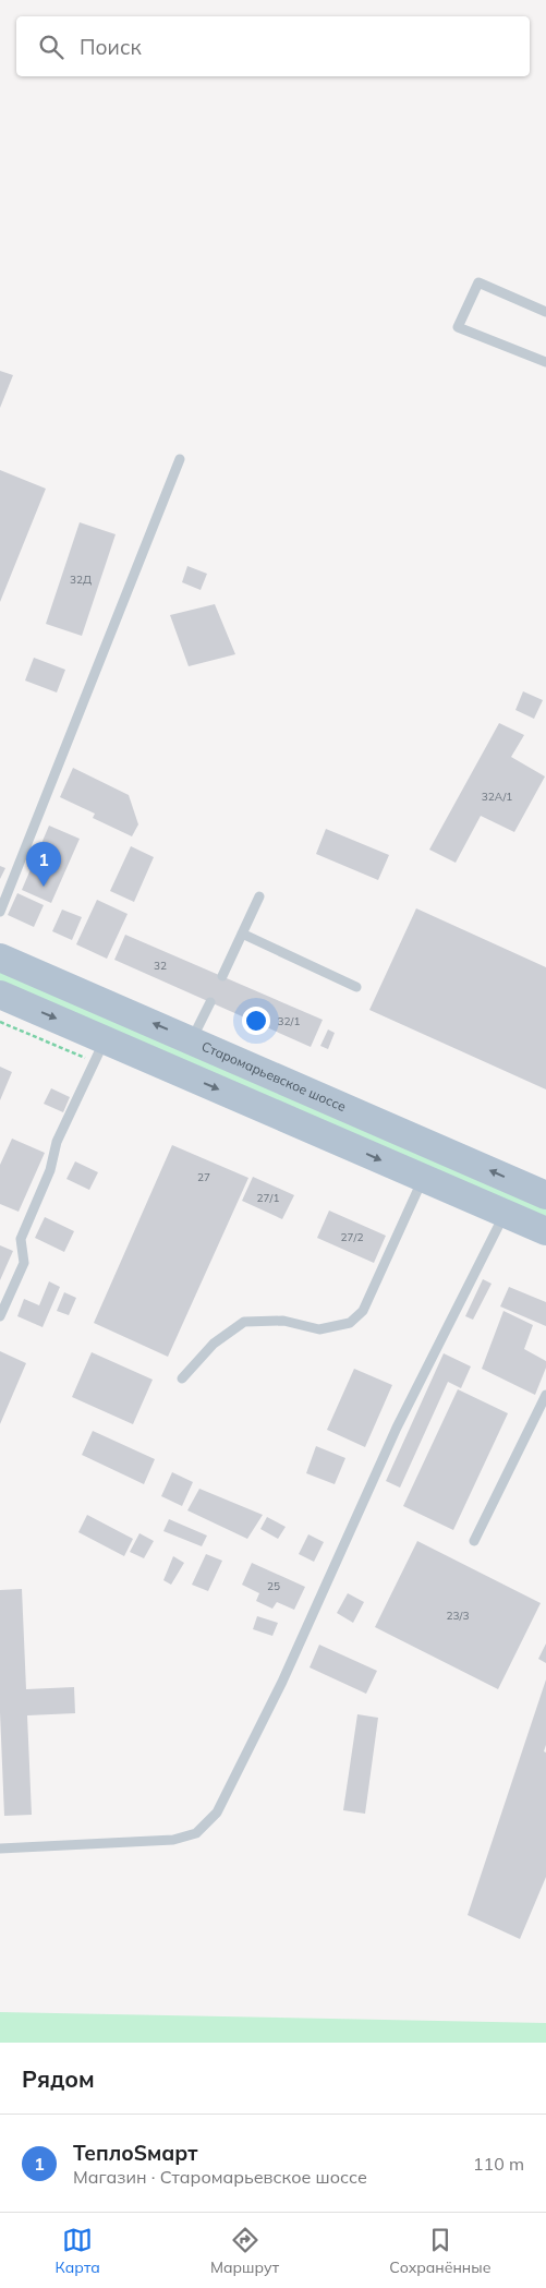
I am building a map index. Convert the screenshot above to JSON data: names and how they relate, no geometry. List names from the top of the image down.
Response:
{
  "streets": {
    "main road": ["Старомарьевское шоссе"]
  },
  "house_numbers": [
    "32Д",
    "32А/1",
    "32",
    "32/1",
    "27",
    "27/1",
    "27/2",
    "25",
    "23/3"
  ],
  "page": {
    "search": "Поиск",
    "pins": "1",
    "heading": "Рядом",
    "list": [
      {
        "mark": "1",
        "name": "ТеплоSмарт",
        "note": "Магазин · Старомарьевское шоссе",
        "value": "110 m"
      }
    ],
    "nav": ["Карта", "Маршрут", "Сохранённые"]
  }
}
